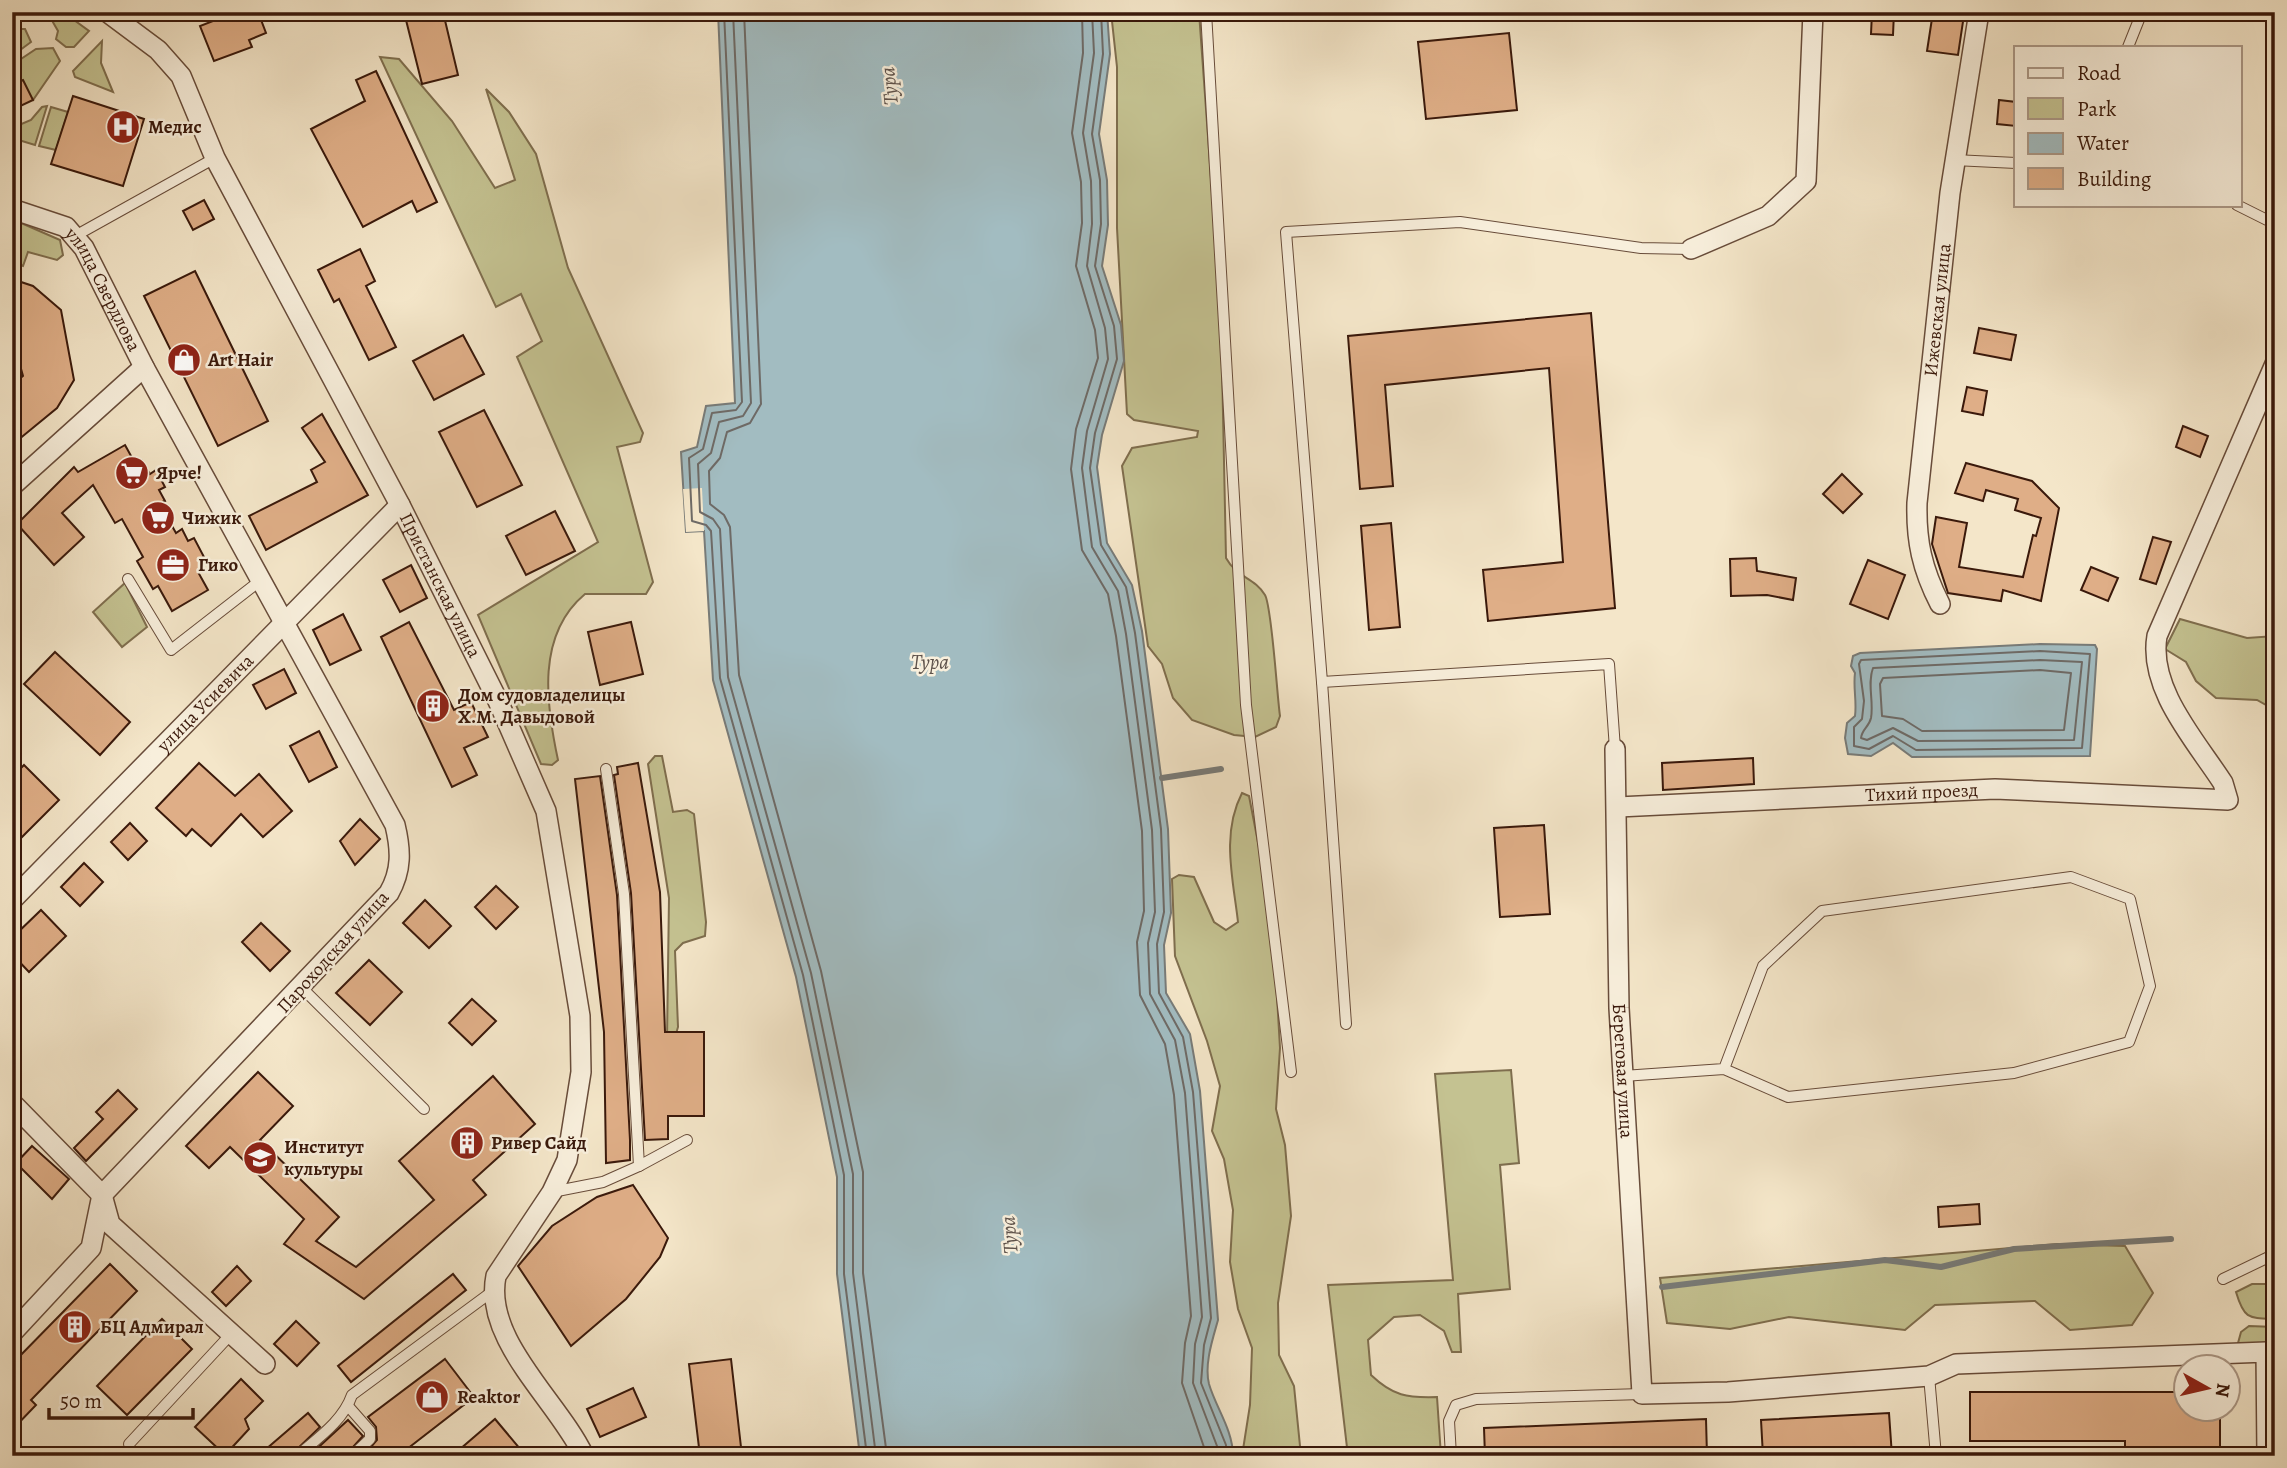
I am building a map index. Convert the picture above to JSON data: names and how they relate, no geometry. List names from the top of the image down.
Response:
{
  "streets": {
    "street": [
      "улица Свердлова",
      "Ижевская улица",
      "Пристанская улица",
      "улица Усиевича",
      "Тихий проезд",
      "Пароходская улица",
      "Береговая улица"
    ]
  },
  "crossings": [
    ["улица Свердлова", "Пароходская улица"],
    ["Пристанская улица", "улица Усиевича"],
    ["улица Усиевича", "Пароходская улица"],
    ["Тихий проезд", "Береговая улица"]
  ],
  "water": ["Тура"],
  "places": {
    "hospital": ["Медис"],
    "shop": ["Art Hair", "Reaktor"],
    "supermarket": ["Ярче!", "Чижик"],
    "office": ["Гико"],
    "building": ["Дом судовладелицы Х.М. Давыдовой", "Ривер Сайд", "БЦ Адмирал"],
    "school or university": ["Институт культуры"]
  },
  "legend": [
    "Road",
    "Park",
    "Water",
    "Building"
  ],
  "scale_bar": "50 m",
  "north": "right"
}
